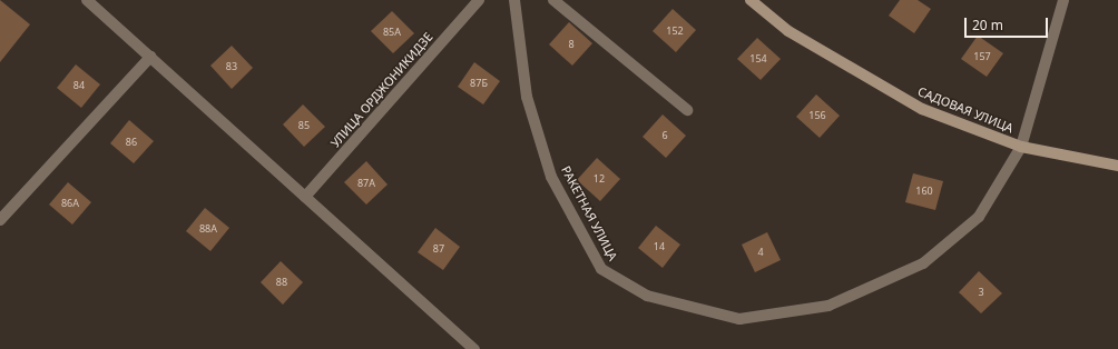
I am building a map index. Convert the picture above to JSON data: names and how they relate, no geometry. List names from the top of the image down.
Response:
{
  "streets": {
    "street": ["УЛИЦА ОРДЖОНИКИДЗЕ", "САДОВАЯ УЛИЦА", "РАКЕТНАЯ УЛИЦА"]
  },
  "crossings": [
    ["САДОВАЯ УЛИЦА", "РАКЕТНАЯ УЛИЦА"]
  ],
  "house_numbers": [
    "152",
    "85А",
    "8",
    "157",
    "154",
    "83",
    "87Б",
    "84",
    "156",
    "85",
    "6",
    "86",
    "12",
    "87А",
    "160",
    "86А",
    "88А",
    "14",
    "87",
    "4",
    "88",
    "3"
  ],
  "scale_bar": "20 m"
}
